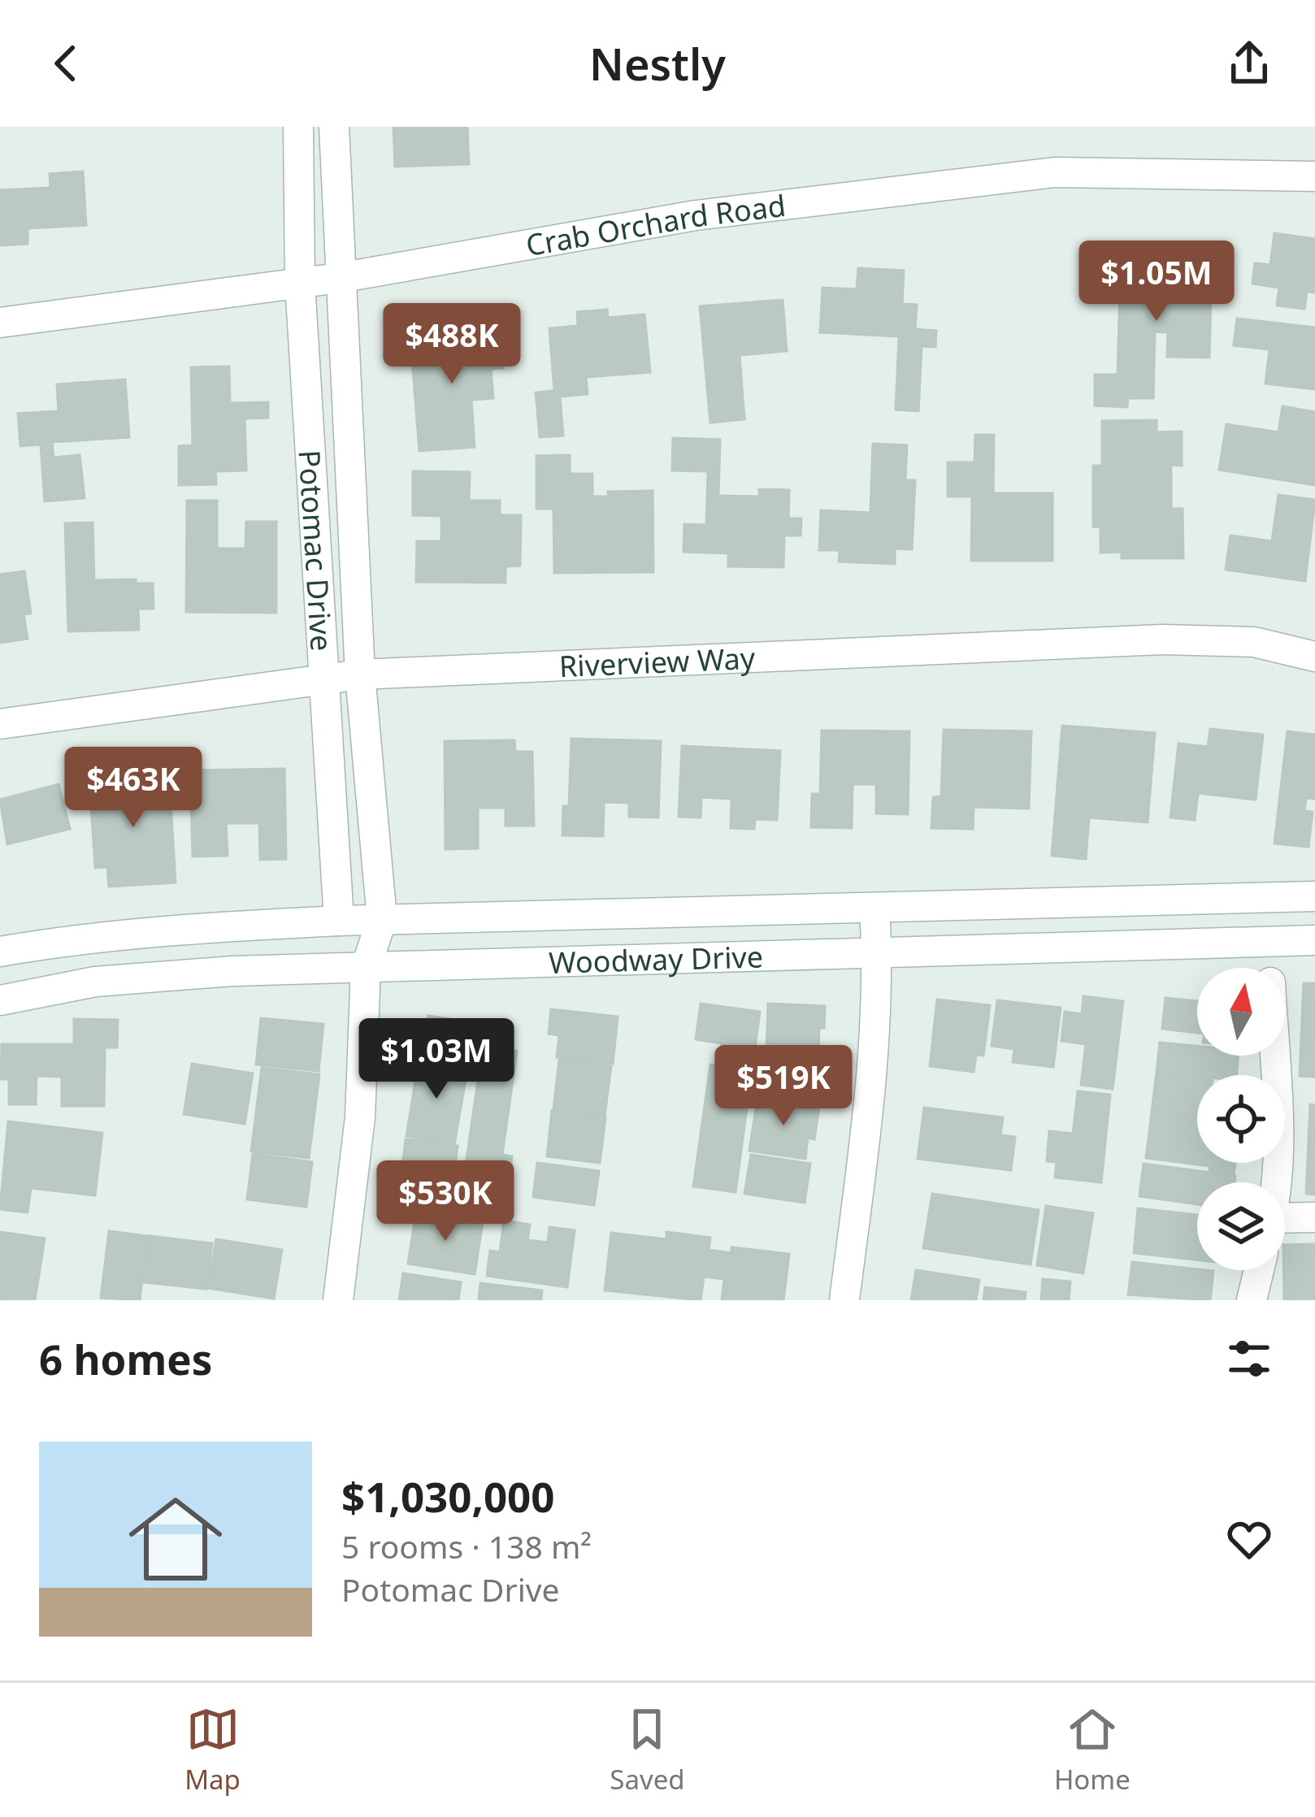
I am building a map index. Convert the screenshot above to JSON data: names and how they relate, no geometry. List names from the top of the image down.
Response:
{
  "streets": {
    "street": [
      "Crab Orchard Road",
      "Potomac Drive",
      "Riverview Way",
      "Woodway Drive"
    ]
  },
  "crossings": [
    ["Crab Orchard Road", "Potomac Drive"],
    ["Potomac Drive", "Riverview Way"],
    ["Potomac Drive", "Woodway Drive"]
  ],
  "north": "top",
  "page": {
    "header": "Nestly",
    "price": [
      "$1.05M",
      "$488K",
      "$463K",
      "$1.03M",
      "$519K",
      "$530K"
    ],
    "heading": "6 homes",
    "list": [
      {
        "name": "$1,030,000",
        "note": "5 rooms · 138 m² · Potomac Drive"
      }
    ],
    "tabs": ["Map", "Saved", "Home"]
  }
}
